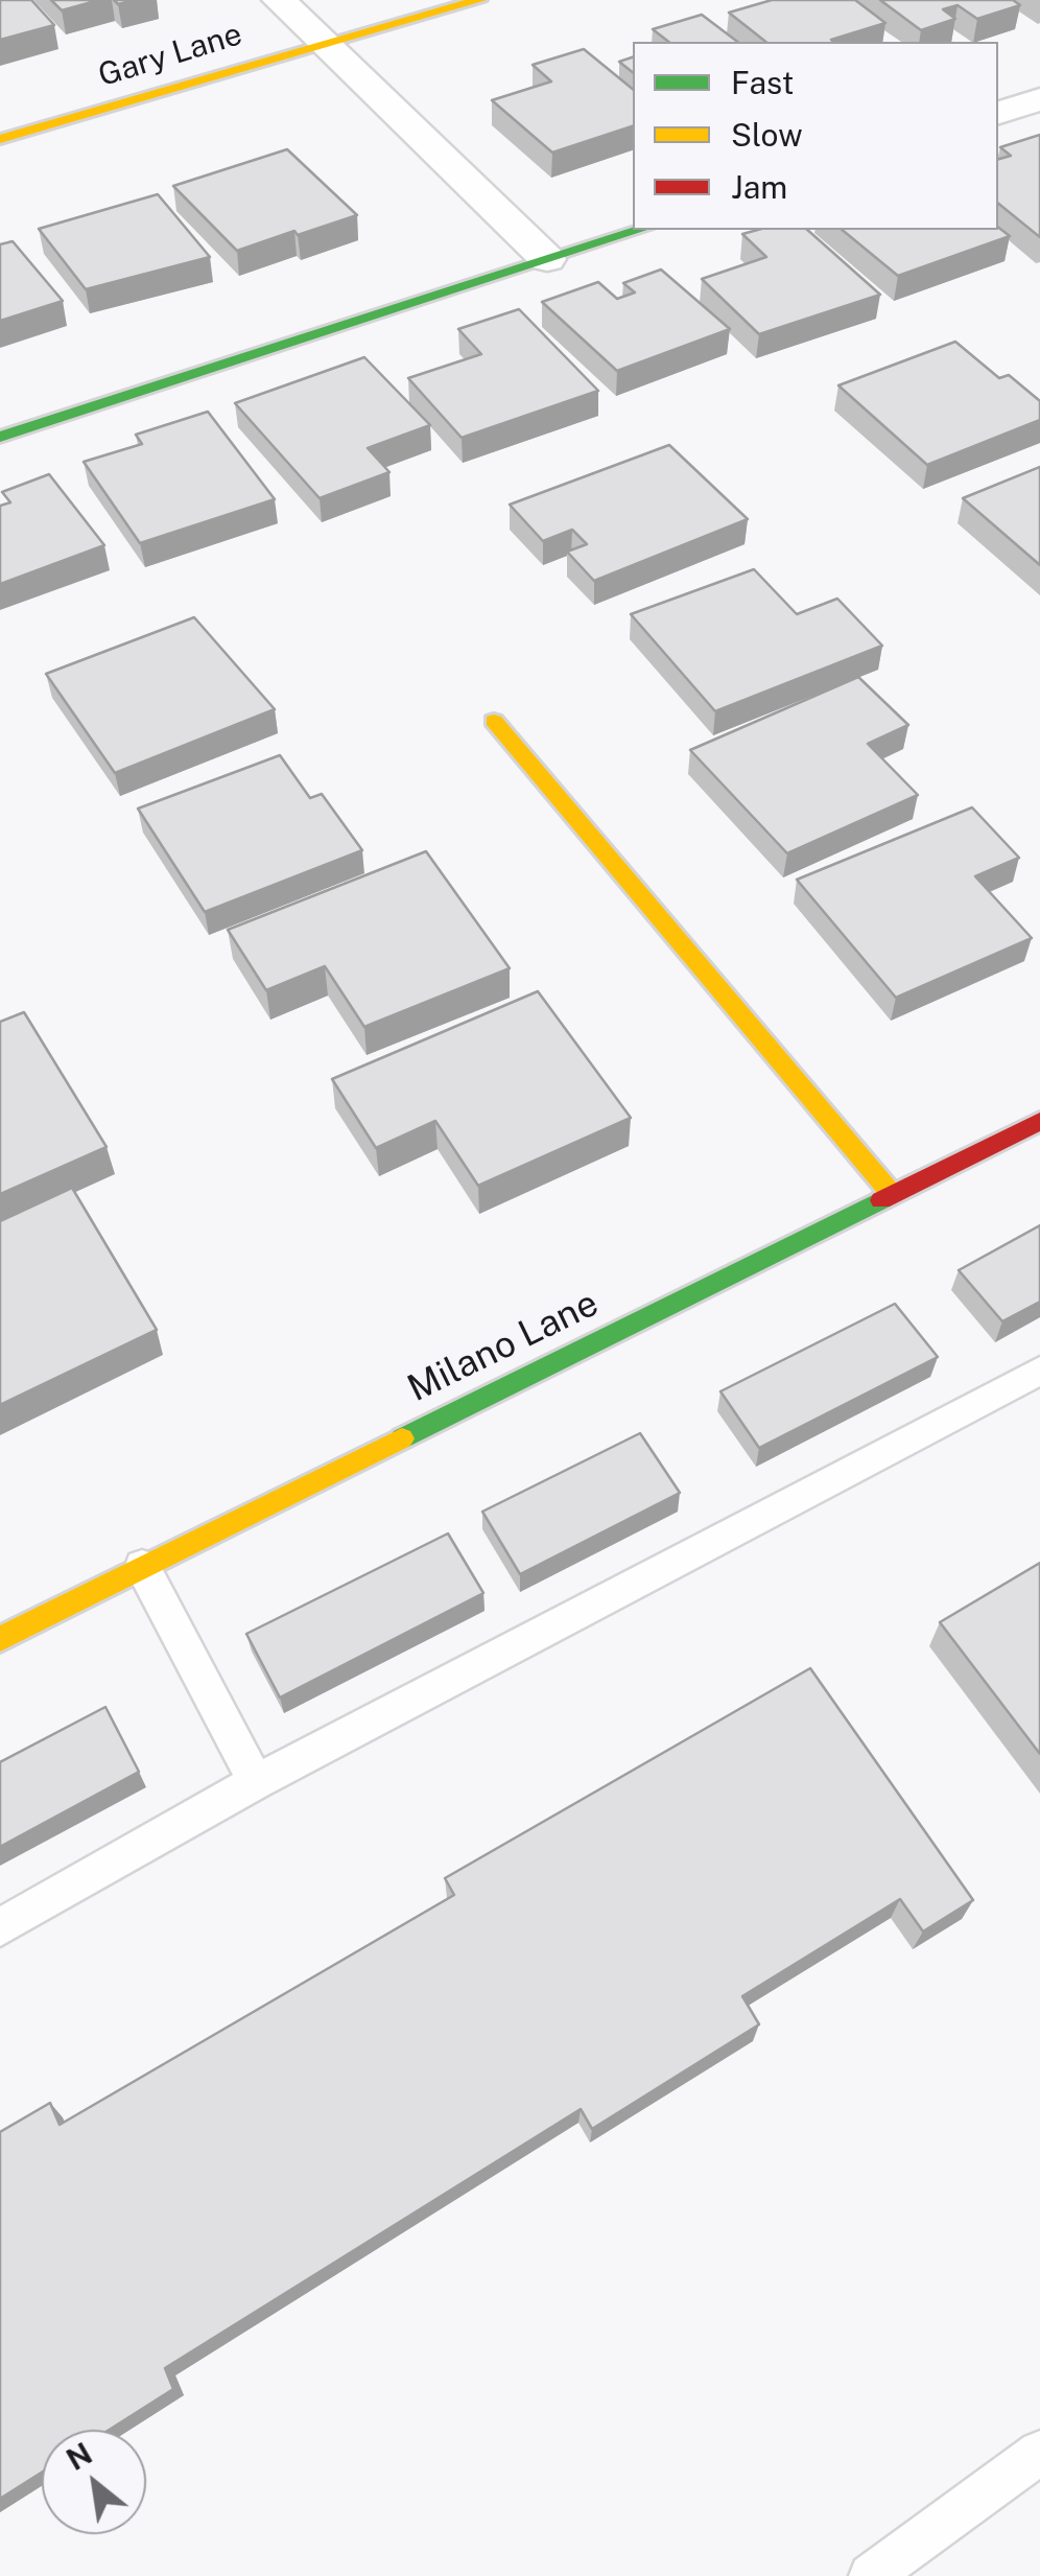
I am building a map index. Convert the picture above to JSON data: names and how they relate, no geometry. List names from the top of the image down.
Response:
{
  "streets": {
    "street": ["Gary Lane", "Milano Lane"]
  },
  "legend": ["Fast", "Slow", "Jam"],
  "north": "top left"
}
